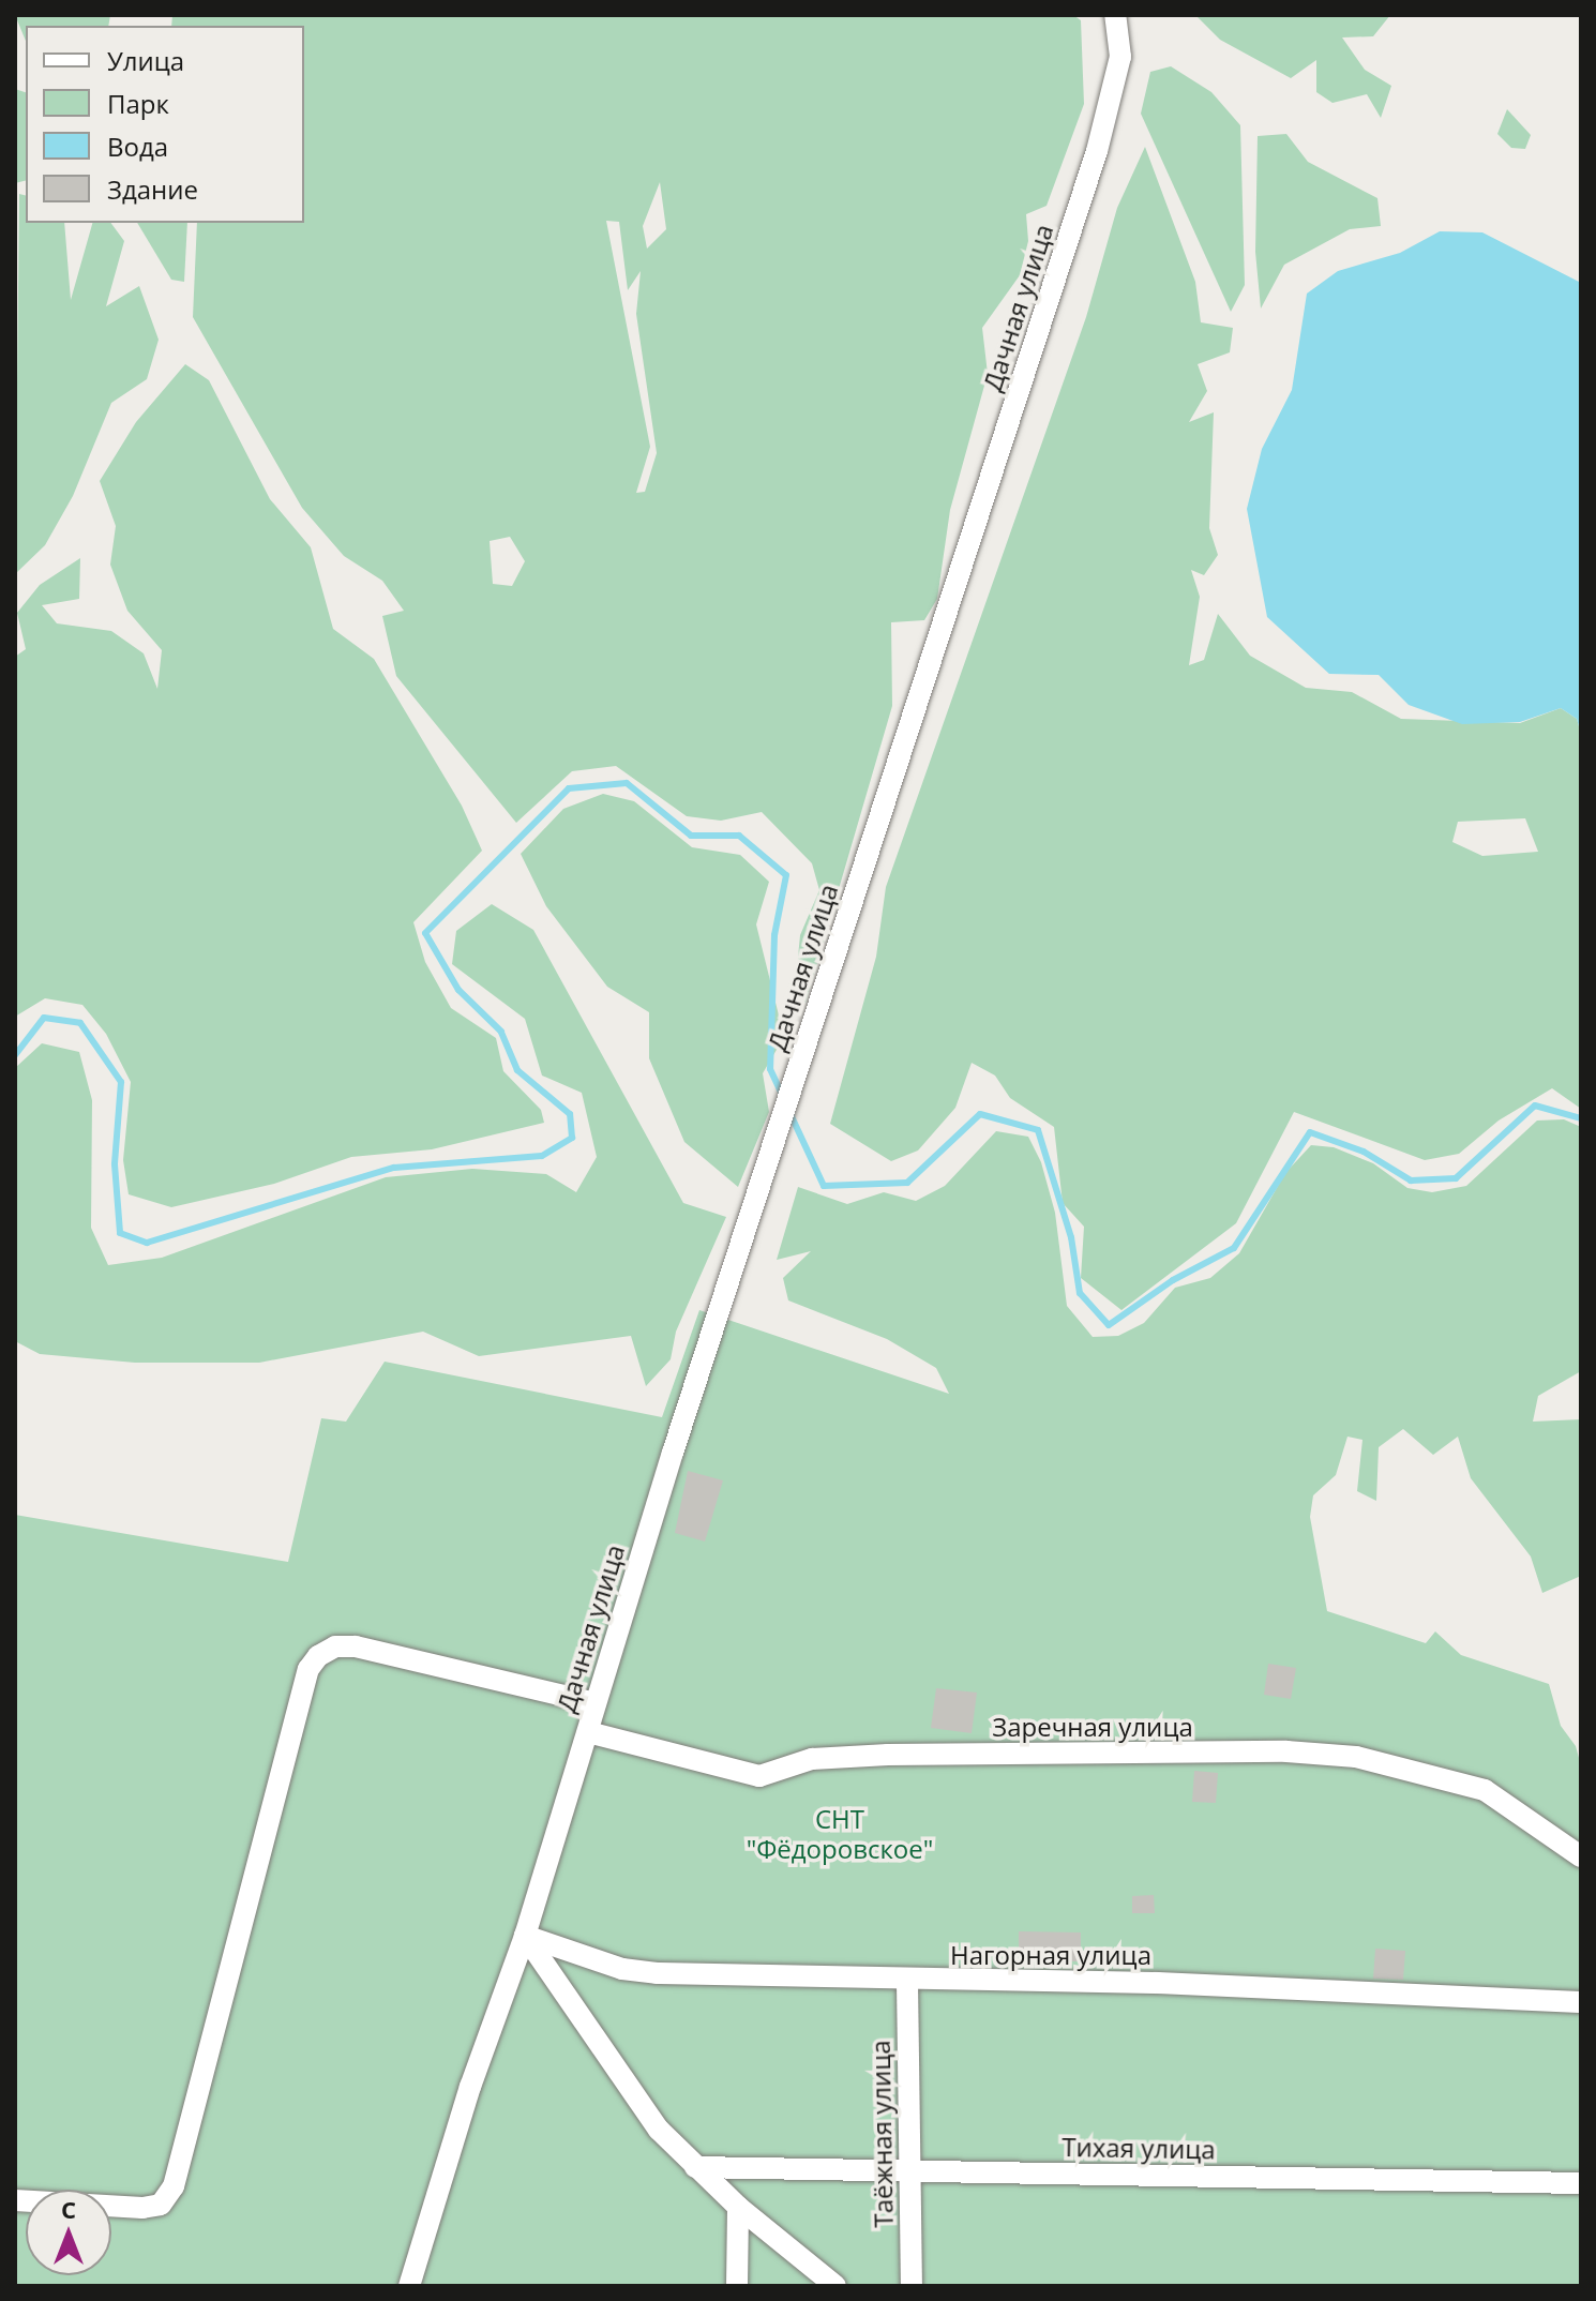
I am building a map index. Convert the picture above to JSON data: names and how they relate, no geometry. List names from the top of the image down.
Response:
{
  "streets": {
    "street": [
      "Дачная улица",
      "Заречная улица",
      "Нагорная улица",
      "Таёжная улица",
      "Тихая улица"
    ]
  },
  "crossings": [
    ["Дачная улица", "Заречная улица"],
    ["Дачная улица", "Нагорная улица"],
    ["Нагорная улица", "Таёжная улица"],
    ["Таёжная улица", "Тихая улица"]
  ],
  "parks": ["СНТ \"Фёдоровское\""],
  "legend": [
    "Улица",
    "Парк",
    "Вода",
    "Здание"
  ],
  "north": "top"
}
